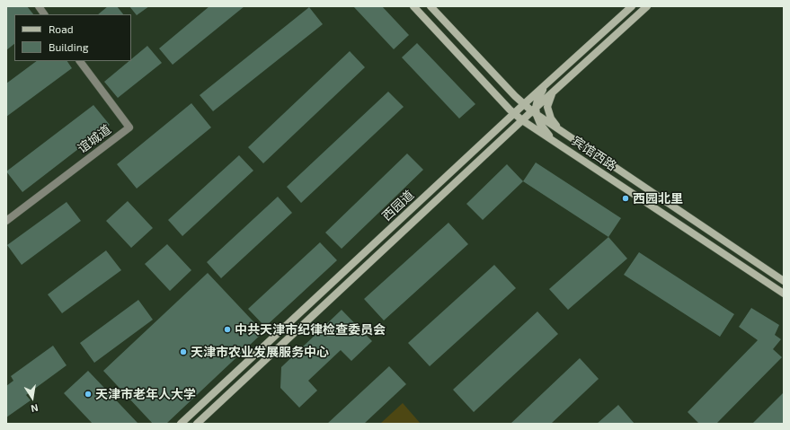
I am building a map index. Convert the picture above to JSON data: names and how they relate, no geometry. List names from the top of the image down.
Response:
{
  "streets": {
    "street": ["谊城道", "宾馆西路", "西园道"]
  },
  "crossings": [
    ["宾馆西路", "西园道"]
  ],
  "places": [
    "西园北里",
    "中共天津市纪律检查委员会",
    "天津市农业发展服务中心",
    "天津市老年人大学"
  ],
  "legend": ["Road", "Building"],
  "north": "bottom"
}
